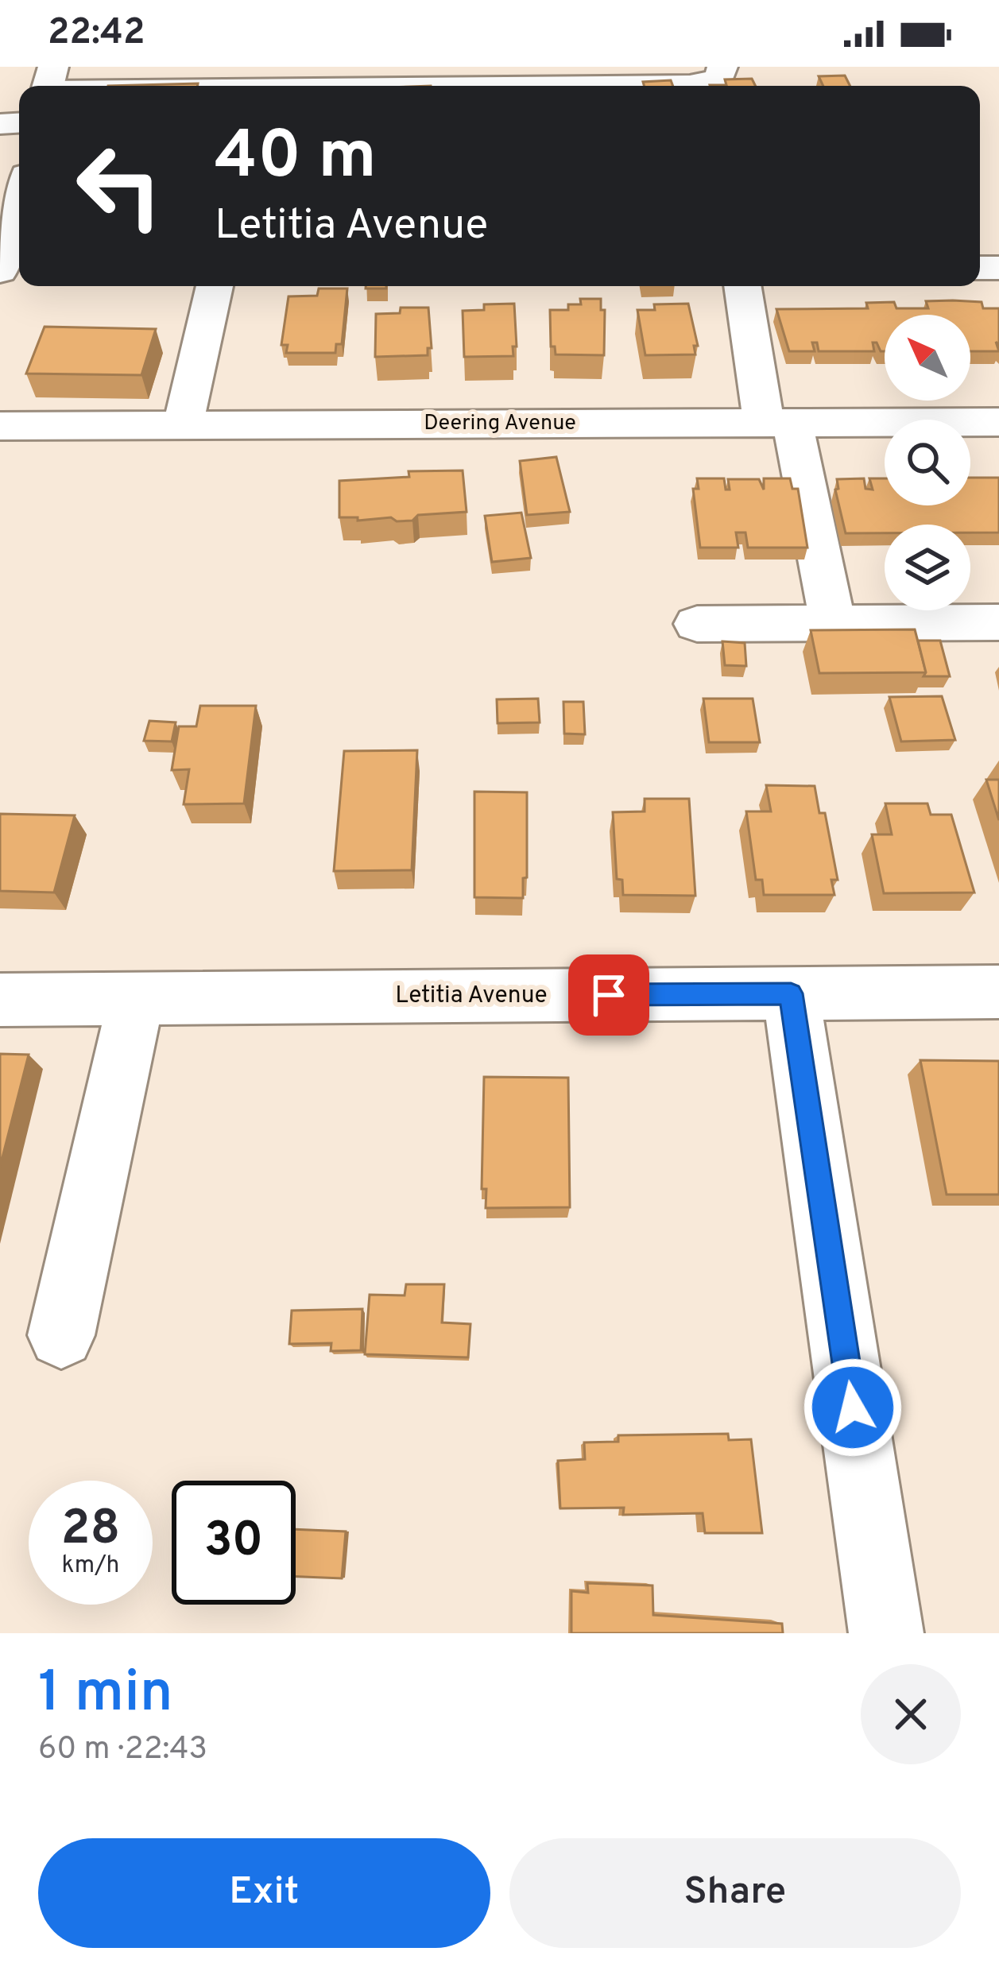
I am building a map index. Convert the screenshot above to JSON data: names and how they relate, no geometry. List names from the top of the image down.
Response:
{
  "streets": {
    "street": ["Deering Avenue", "Letitia Avenue"]
  },
  "north": "top left",
  "page": {
    "status": "22:42",
    "turn": ["40 m", "Letitia Avenue"],
    "speed": "28 km/h",
    "limit": "30",
    "heading": ["1 min", "60 m · 22:43"],
    "buttons": ["Exit", "Share"]
  }
}
